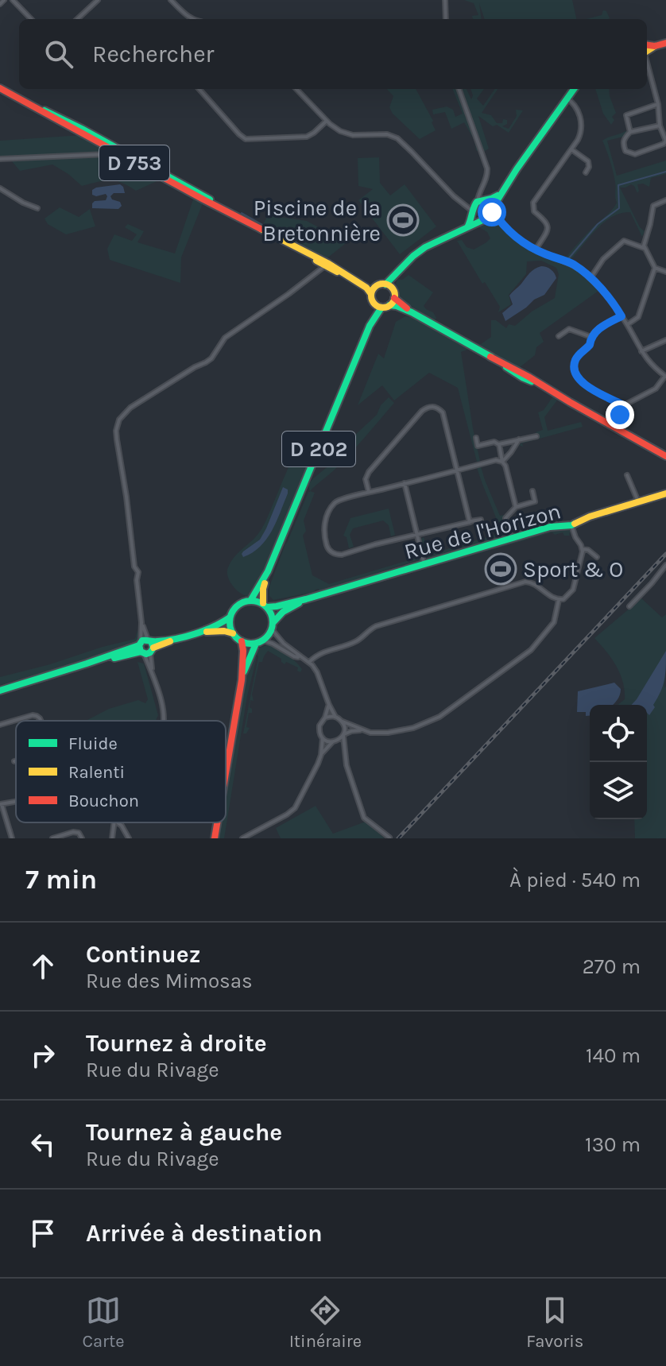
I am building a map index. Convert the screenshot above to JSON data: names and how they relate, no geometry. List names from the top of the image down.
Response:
{
  "streets": {
    "main road": ["D 753", "D 202", "Rue de l'Horizon"]
  },
  "places": {
    "sports": ["Piscine de la Bretonnière", "Sport & O"]
  },
  "legend": ["Fluide", "Ralenti", "Bouchon"],
  "page": {
    "search": "Rechercher",
    "heading": ["7 min", "À pied · 540 m"],
    "list": [
      ["Continuez", "Rue des Mimosas", "270 m"],
      ["Tournez à droite", "Rue du Rivage", "140 m"],
      ["Tournez à gauche", "Rue du Rivage", "130 m"],
      "Arrivée à destination"
    ],
    "nav": ["Carte", "Itinéraire", "Favoris"]
  }
}
